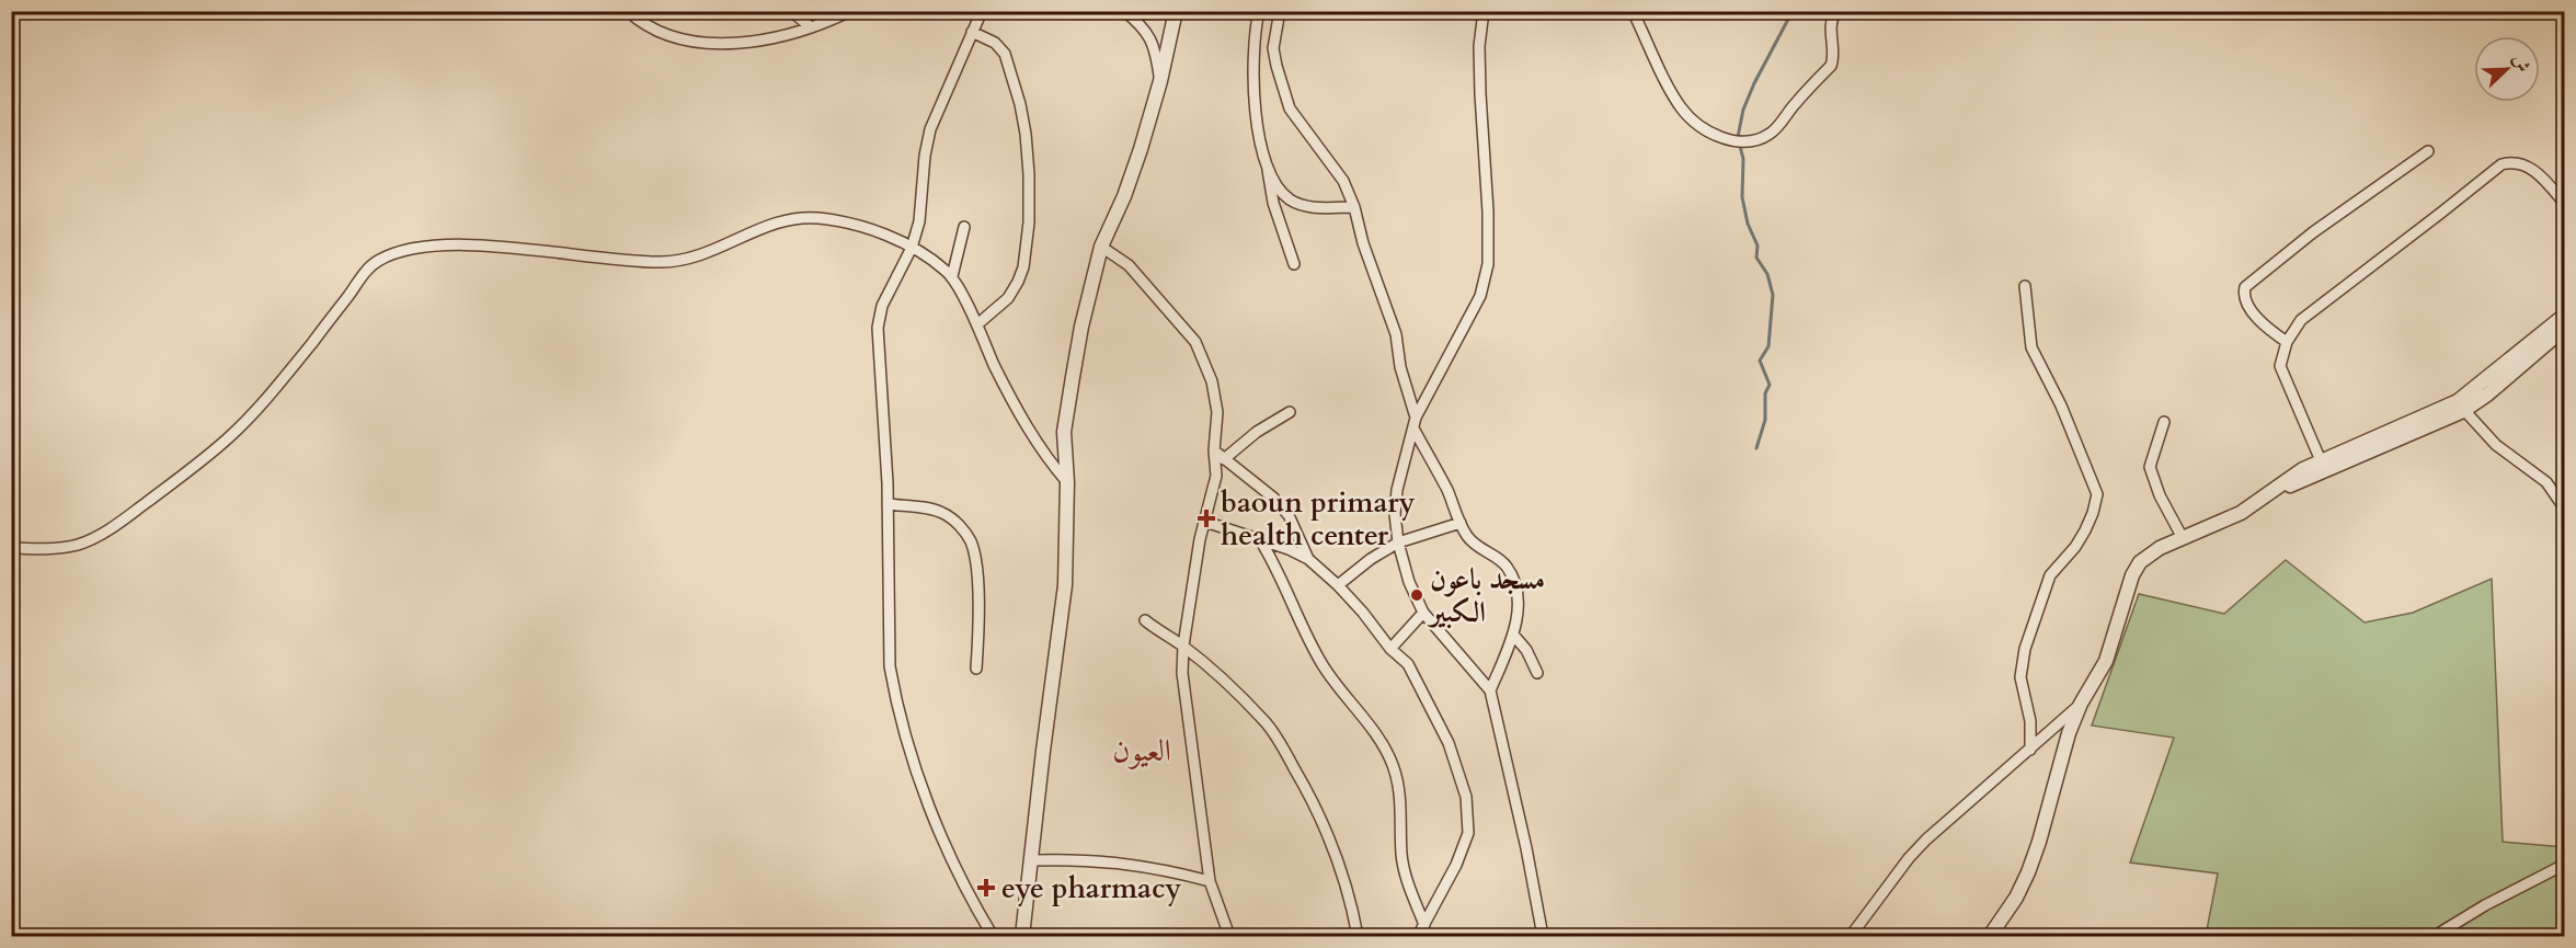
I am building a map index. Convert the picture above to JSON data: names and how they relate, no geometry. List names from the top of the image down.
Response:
{
  "districts": ["العيون"],
  "places": {
    "health": ["baoun primary health center", "eye pharmacy"],
    "other": ["مسجد باعون الكبير"]
  },
  "north": "top right"
}
